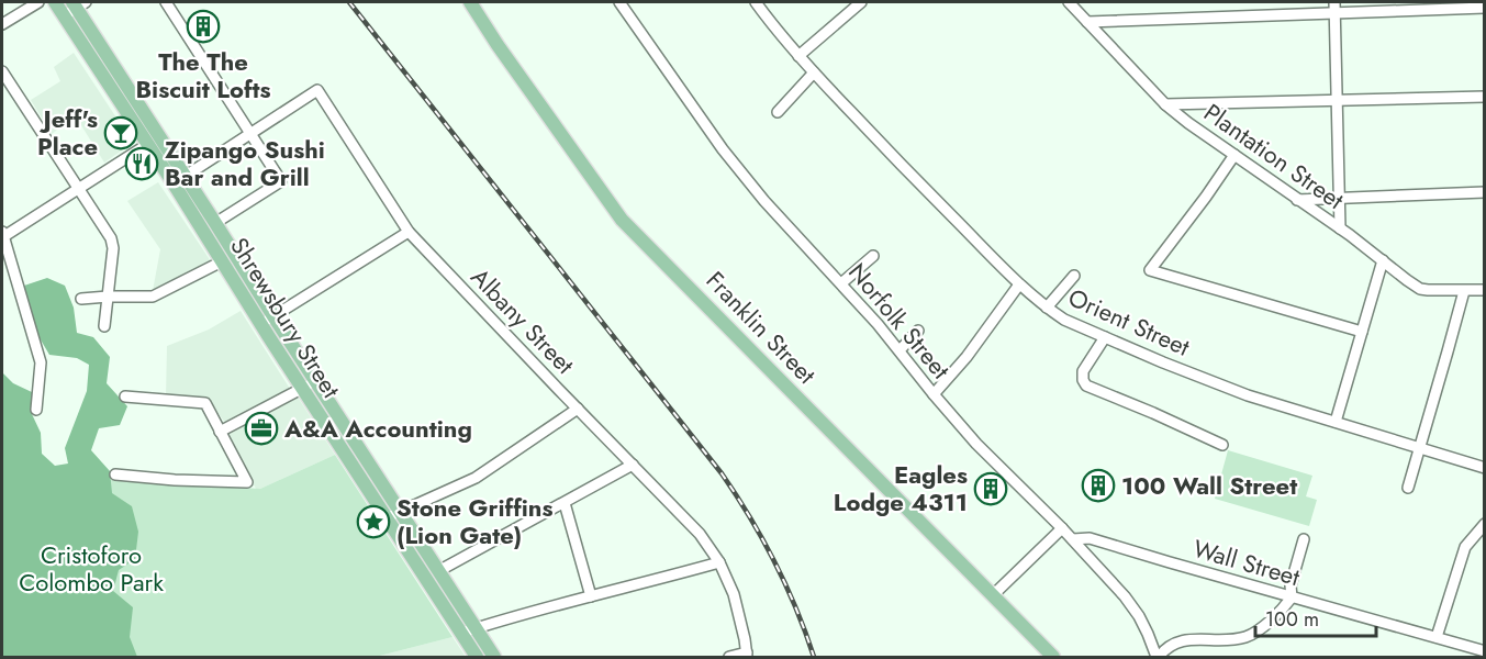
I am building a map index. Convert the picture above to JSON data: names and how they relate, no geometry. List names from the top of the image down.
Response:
{
  "streets": {
    "main road": ["Shrewsbury Street", "Franklin Street"],
    "street": [
      "Plantation Street",
      "Albany Street",
      "Norfolk Street",
      "Orient Street",
      "Wall Street"
    ]
  },
  "crossings": [
    ["Norfolk Street", "Wall Street"]
  ],
  "parks": ["Cristoforo Colombo Park"],
  "places": {
    "building": ["The The Biscuit Lofts", "100 Wall Street", "Eagles Lodge 4311"],
    "bar": ["Jeff's Place"],
    "restaurant": ["Zipango Sushi Bar and Grill"],
    "office": ["A&A Accounting"],
    "place": ["Stone Griffins (Lion Gate)"]
  },
  "scale_bar": "100 m"
}
